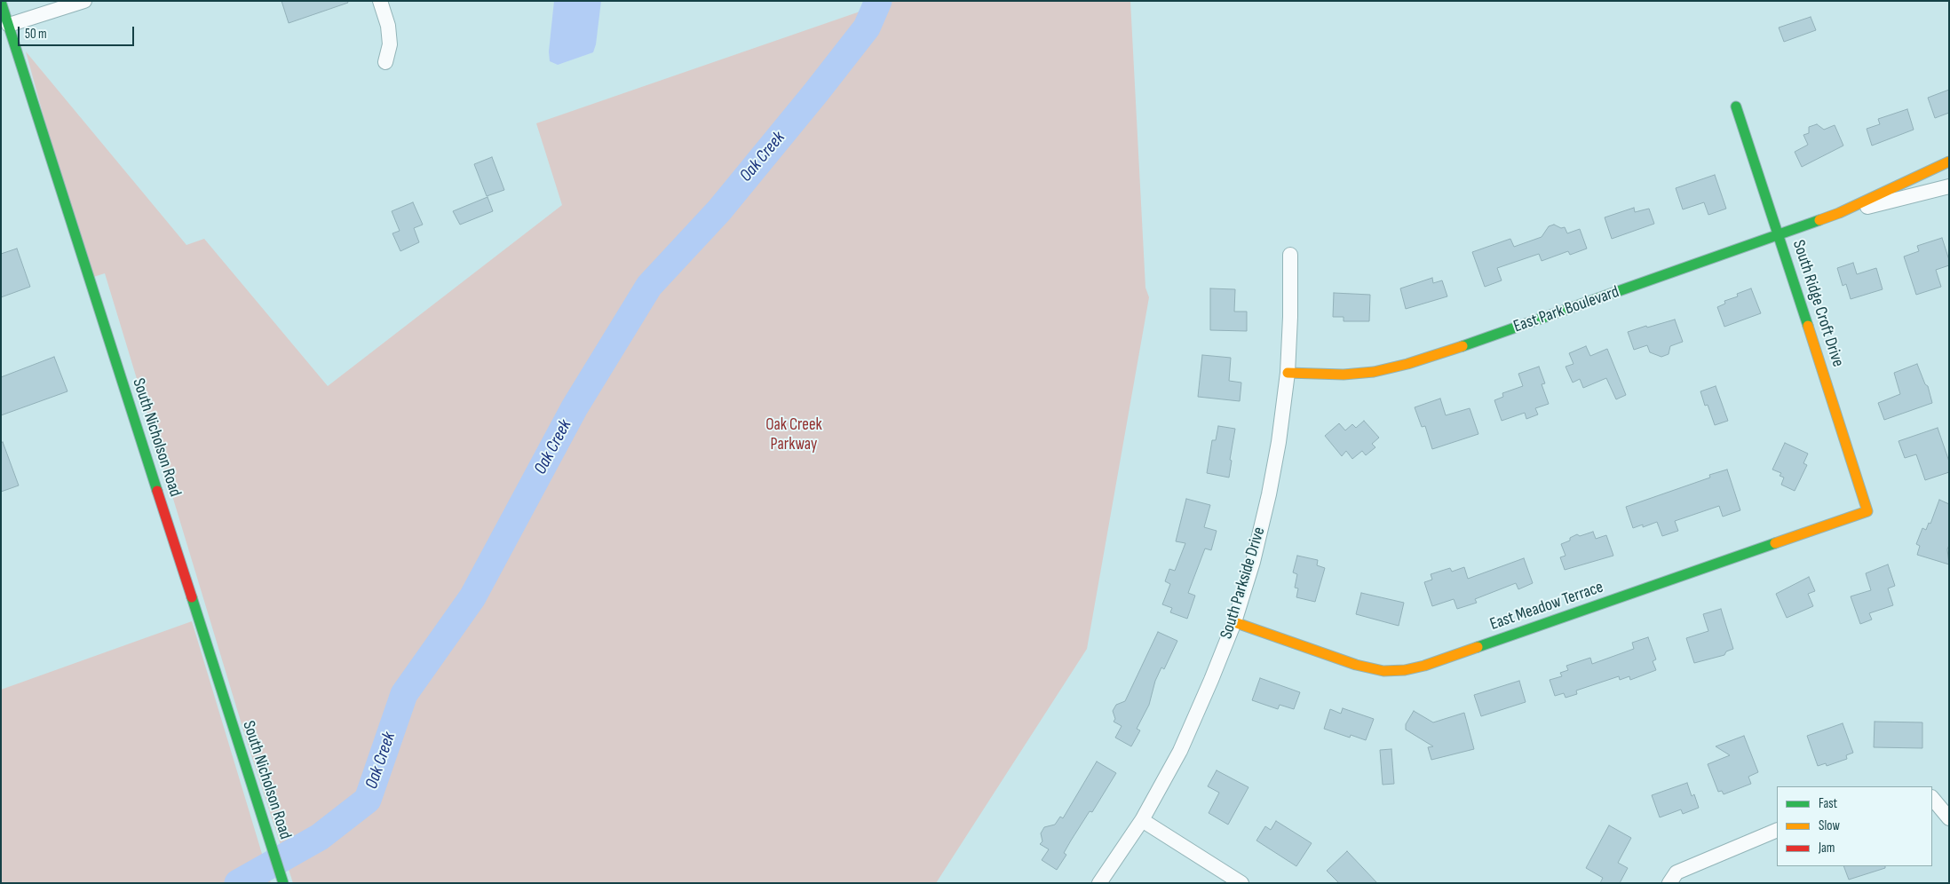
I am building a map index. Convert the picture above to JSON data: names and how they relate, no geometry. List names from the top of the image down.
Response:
{
  "streets": {
    "street": [
      "South Ridge Croft Drive",
      "East Park Boulevard",
      "South Nicholson Road",
      "South Parkside Drive",
      "East Meadow Terrace"
    ]
  },
  "crossings": [
    ["South Ridge Croft Drive", "East Park Boulevard"],
    ["South Ridge Croft Drive", "East Meadow Terrace"],
    ["East Park Boulevard", "South Parkside Drive"],
    ["South Parkside Drive", "East Meadow Terrace"]
  ],
  "water": ["Oak Creek"],
  "parks": ["Oak Creek Parkway"],
  "legend": ["Fast", "Slow", "Jam"],
  "scale_bar": "50 m"
}
